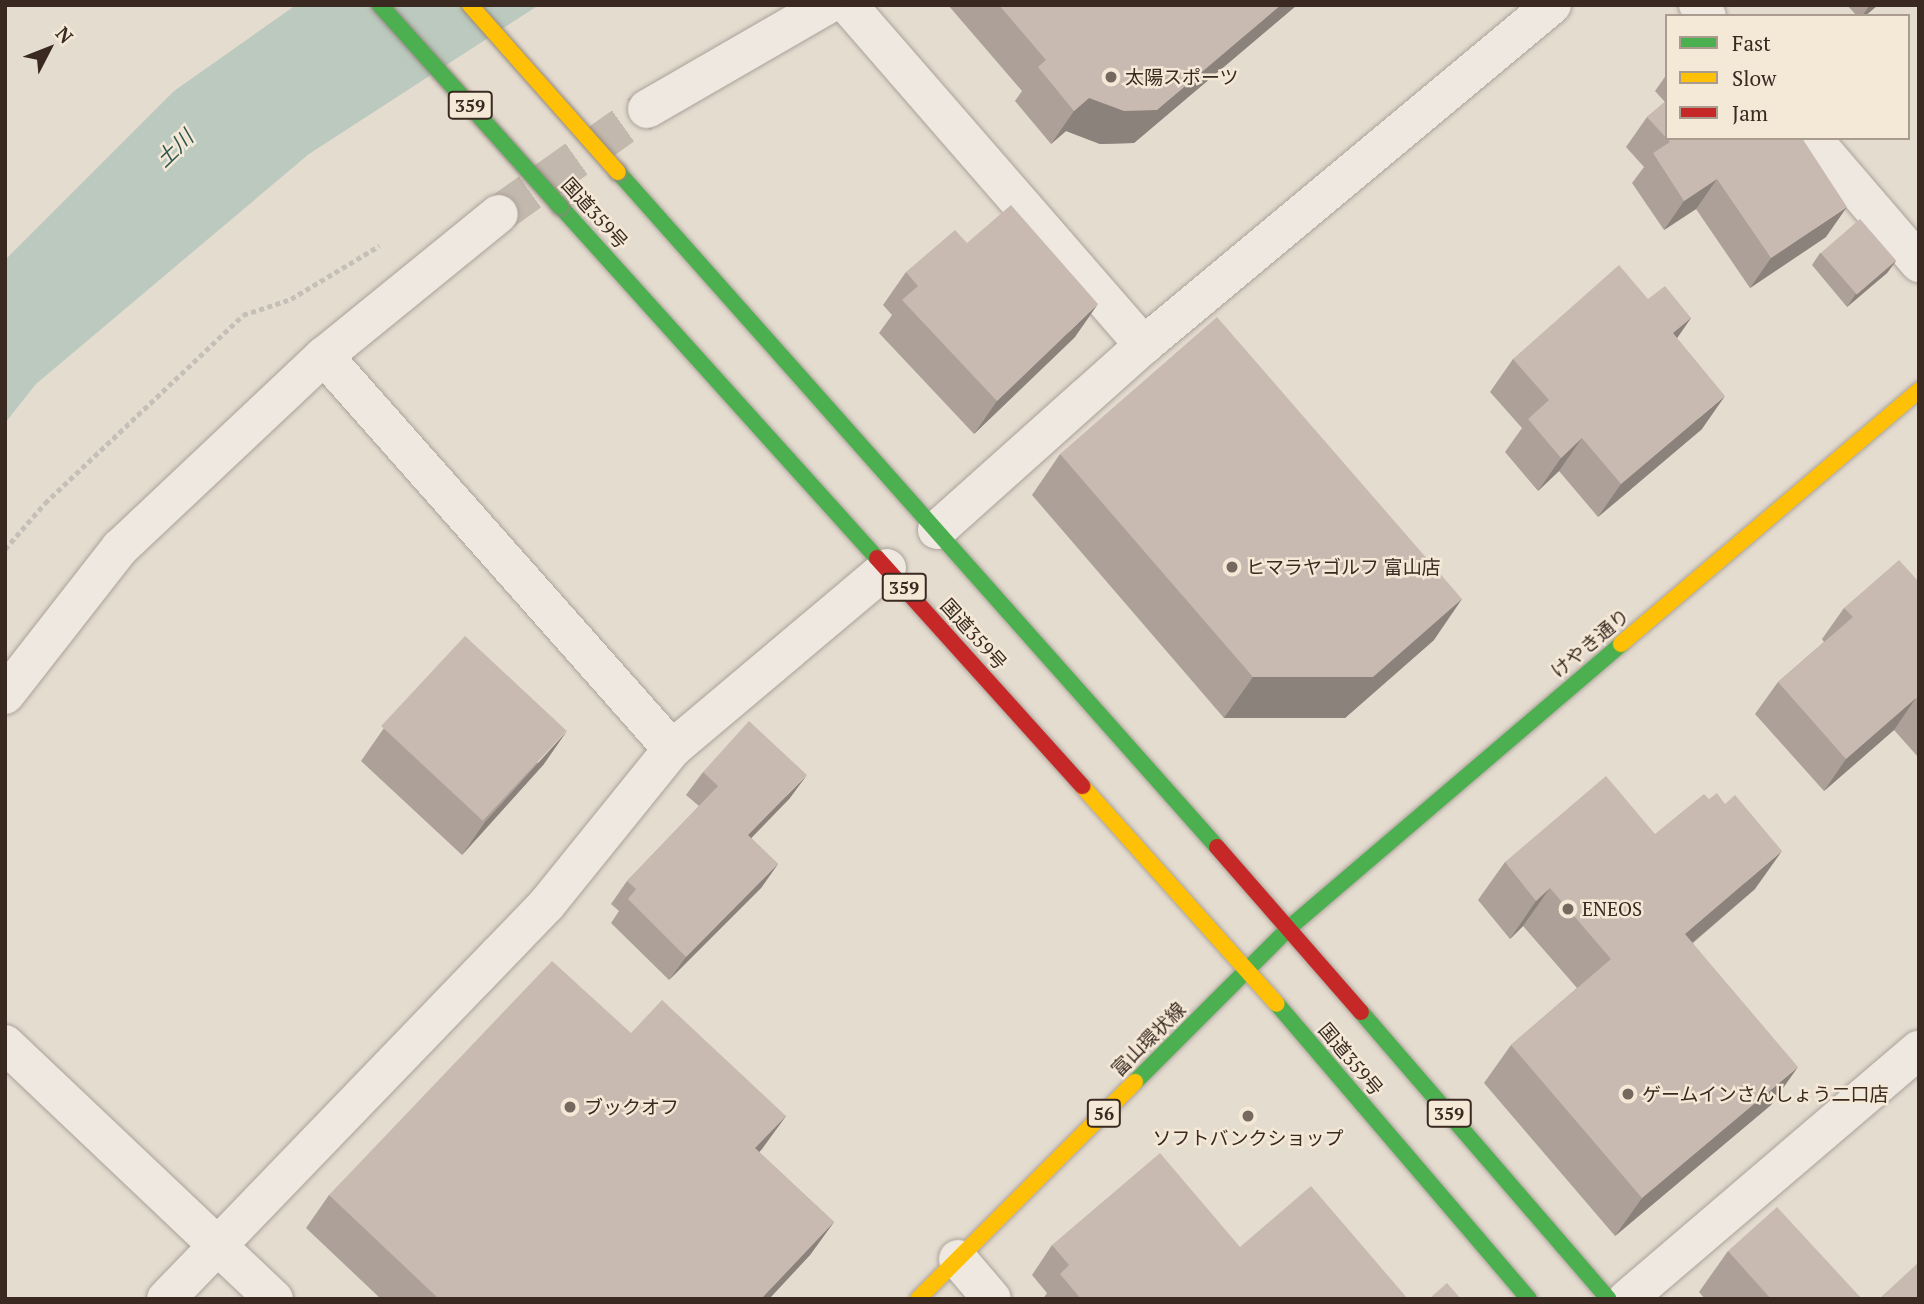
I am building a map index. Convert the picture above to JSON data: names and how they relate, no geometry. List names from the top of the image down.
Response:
{
  "streets": {
    "main road": [
      "359",
      "国道359号",
      "けやき通り",
      "富山環状線",
      "56"
    ]
  },
  "crossings": [
    ["国道359号", "けやき通り"],
    ["国道359号", "富山環状線"],
    ["けやき通り", "富山環状線"]
  ],
  "water": ["土川"],
  "places": [
    "太陽スポーツ",
    "ヒマラヤゴルフ 富山店",
    "ENEOS",
    "ゲームインさんしょう二口店",
    "ブックオフ",
    "ソフトバンクショップ"
  ],
  "legend": ["Fast", "Slow", "Jam"],
  "north": "top right"
}
